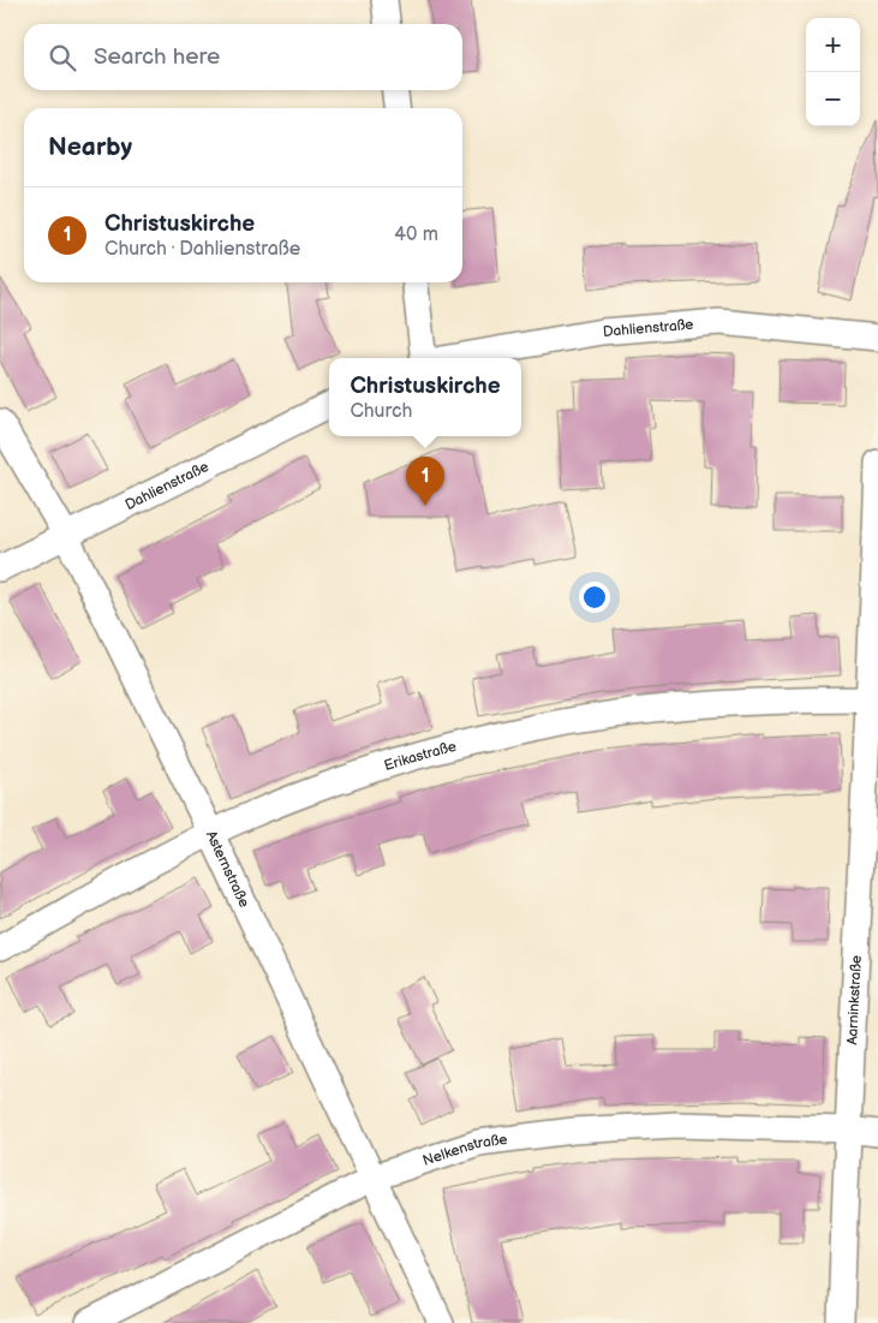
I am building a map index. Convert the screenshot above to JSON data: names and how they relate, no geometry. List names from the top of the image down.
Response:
{
  "streets": {
    "street": [
      "Dahlienstraße",
      "Erikastraße",
      "Asternstraße",
      "Aarninkstraße",
      "Nelkenstraße"
    ]
  },
  "crossings": [
    ["Dahlienstraße", "Asternstraße"],
    ["Erikastraße", "Asternstraße"],
    ["Erikastraße", "Aarninkstraße"],
    ["Asternstraße", "Nelkenstraße"],
    ["Aarninkstraße", "Nelkenstraße"]
  ],
  "page": {
    "map_buttons": ["+", "−"],
    "search": "Search here",
    "heading": "Nearby",
    "list": [
      {
        "mark": "1",
        "name": "Christuskirche",
        "note": "Church · Dahlienstraße",
        "value": "40 m"
      }
    ],
    "popup": ["Christuskirche", "Church"],
    "pins": "1"
  }
}
